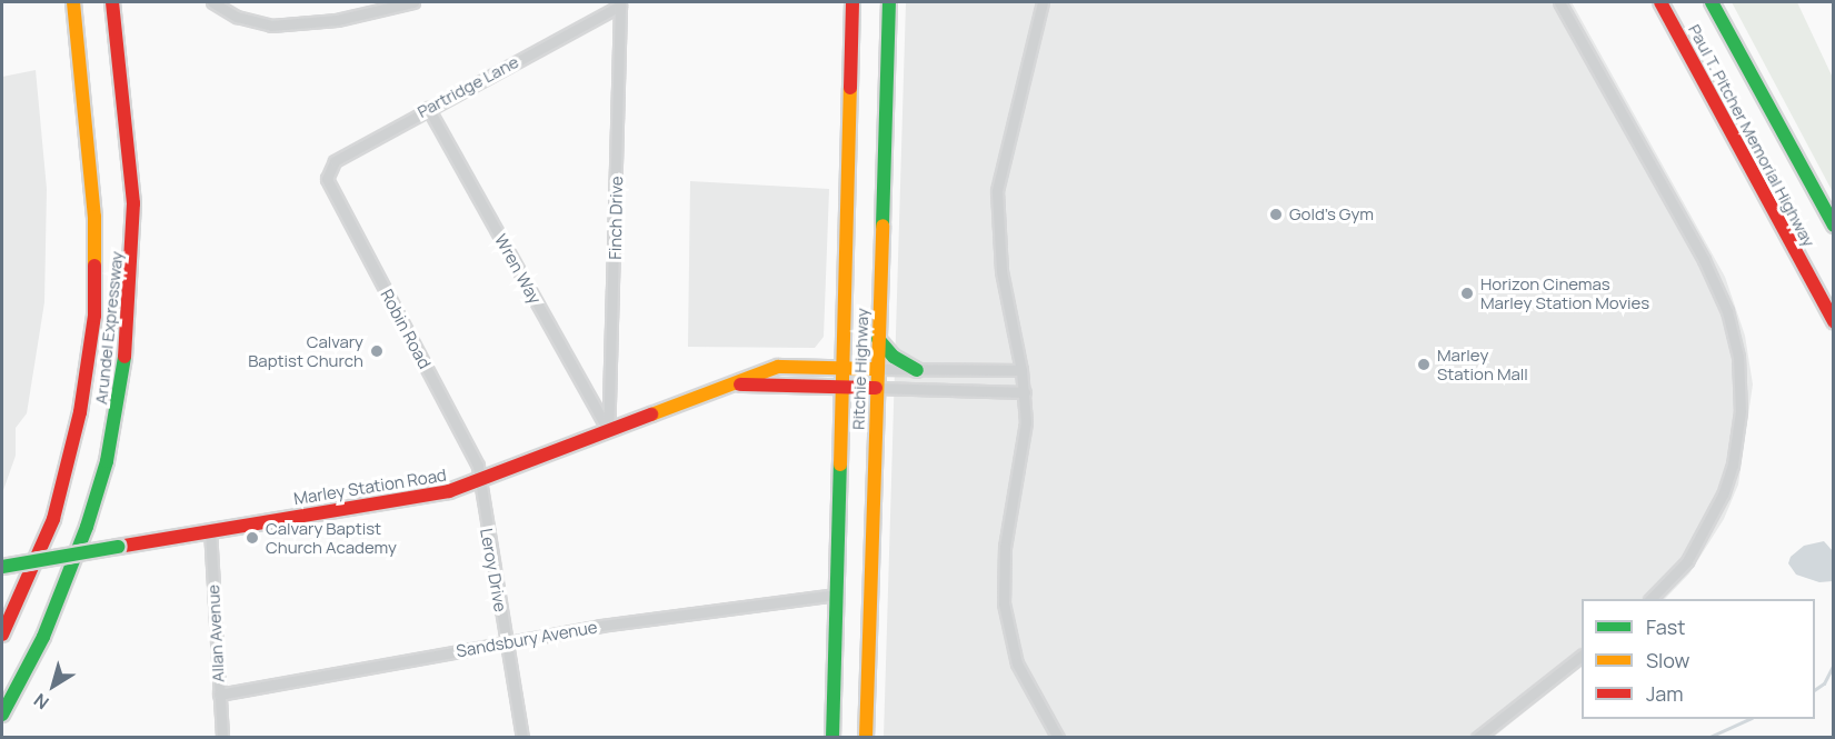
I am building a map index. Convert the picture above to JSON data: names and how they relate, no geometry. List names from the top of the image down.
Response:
{
  "streets": {
    "main road": [
      "Paul T. Pitcher Memorial Highway",
      "Arundel Expressway",
      "Ritchie Highway",
      "Marley Station Road"
    ],
    "street": [
      "Partridge Lane",
      "Finch Drive",
      "Wren Way",
      "Robin Road",
      "Leroy Drive",
      "Allan Avenue",
      "Sandsbury Avenue"
    ]
  },
  "crossings": [
    ["Partridge Lane", "Finch Drive"],
    ["Partridge Lane", "Wren Way"],
    ["Partridge Lane", "Robin Road"],
    ["Finch Drive", "Wren Way"],
    ["Finch Drive", "Marley Station Road"],
    ["Wren Way", "Marley Station Road"],
    ["Robin Road", "Marley Station Road"],
    ["Robin Road", "Leroy Drive"],
    ["Ritchie Highway", "Marley Station Road"],
    ["Ritchie Highway", "Sandsbury Avenue"],
    ["Marley Station Road", "Leroy Drive"],
    ["Marley Station Road", "Allan Avenue"],
    ["Leroy Drive", "Sandsbury Avenue"],
    ["Allan Avenue", "Sandsbury Avenue"]
  ],
  "places": [
    "Gold's Gym",
    "Horizon Cinemas Marley Station Movies",
    "Calvary Baptist Church",
    "Marley Station Mall",
    "Calvary Baptist Church Academy"
  ],
  "legend": ["Fast", "Slow", "Jam"],
  "north": "bottom left"
}
